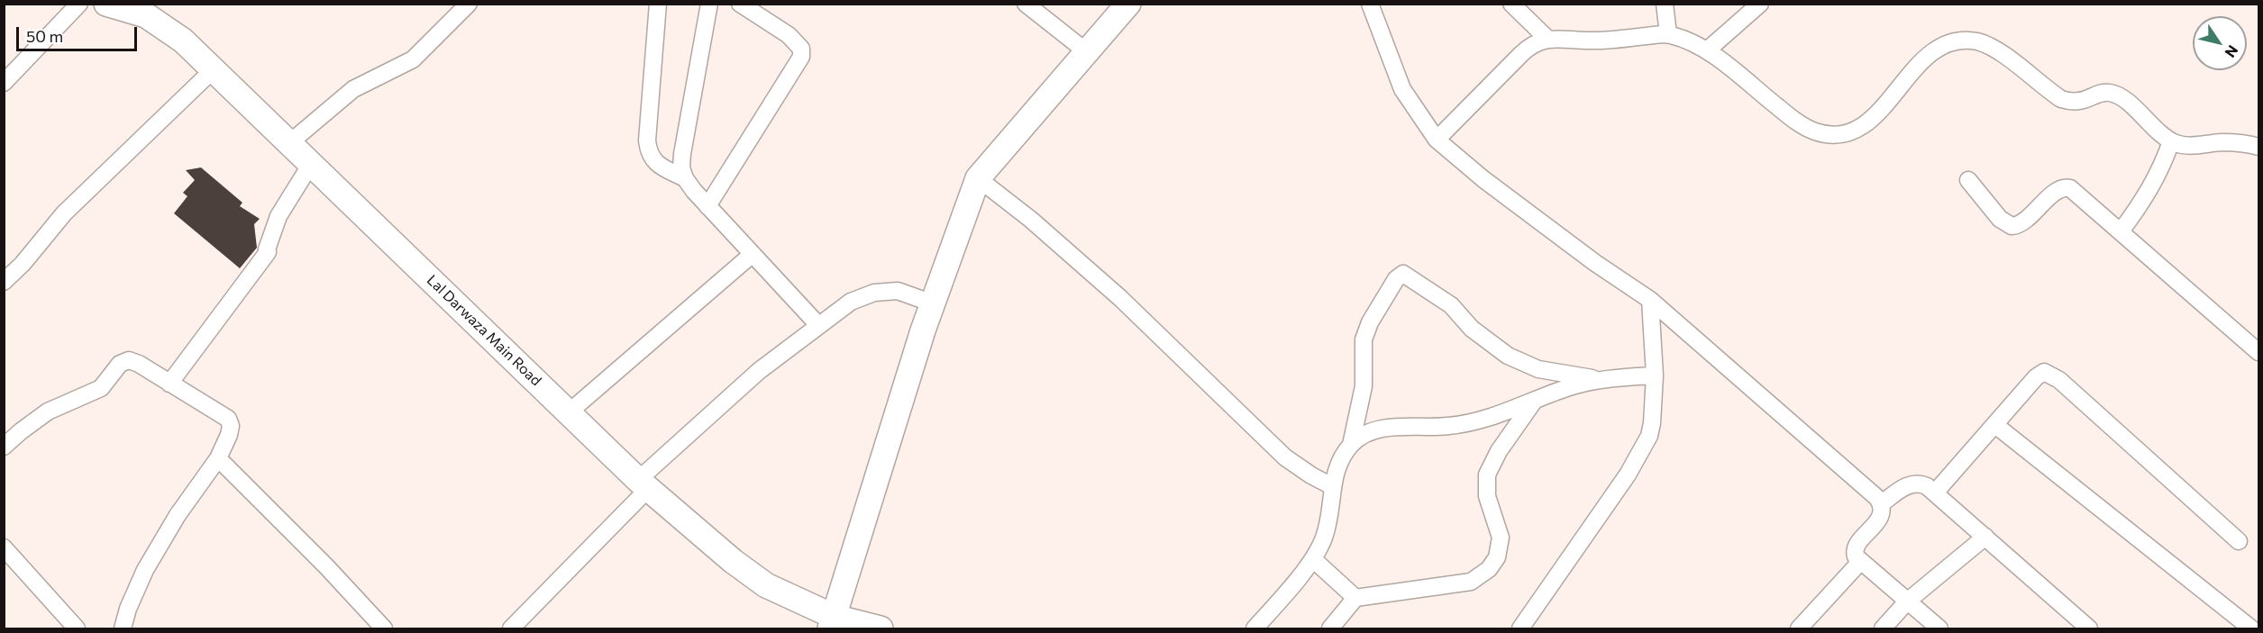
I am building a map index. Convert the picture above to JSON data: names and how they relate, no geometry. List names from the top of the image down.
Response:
{
  "streets": {
    "main road": ["Lal Darwaza Main Road"]
  },
  "scale_bar": "50 m",
  "north": "bottom right"
}
